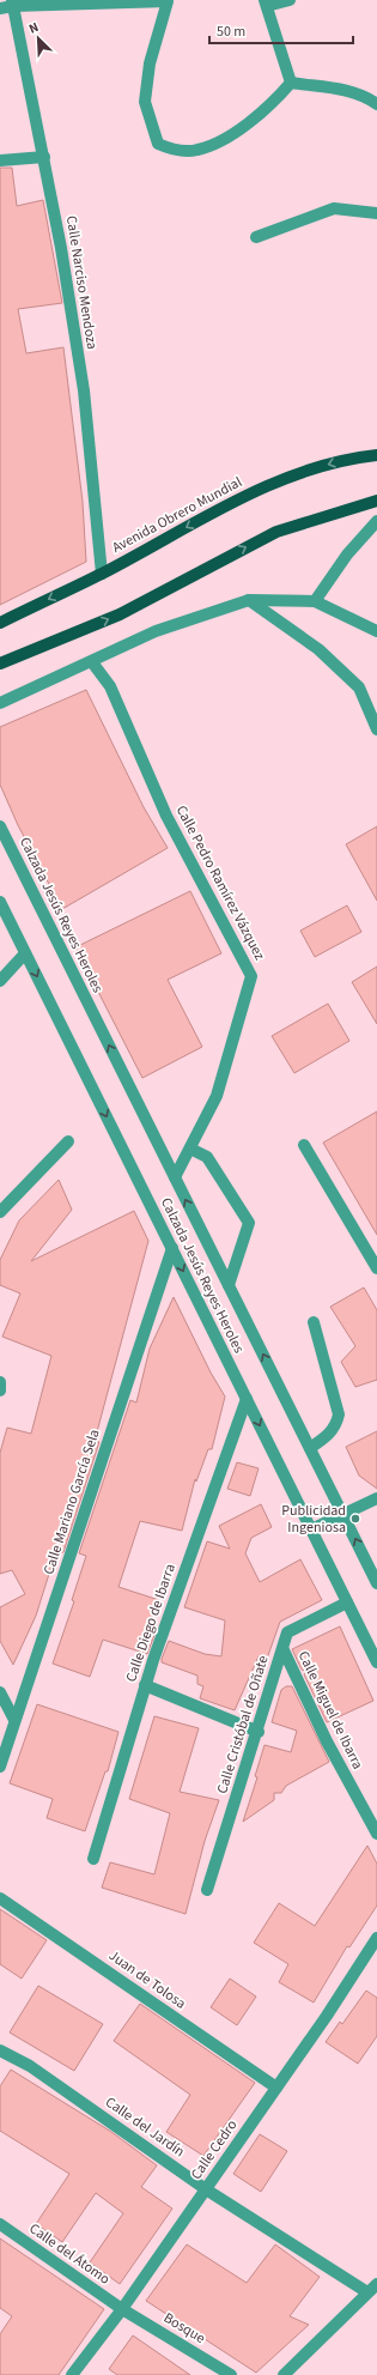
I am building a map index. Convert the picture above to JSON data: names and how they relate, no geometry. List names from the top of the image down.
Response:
{
  "streets": {
    "main road": ["Avenida Obrero Mundial"],
    "street": [
      "Calle Narciso Mendoza",
      "Calle Pedro Ramírez Vázquez",
      "Calzada Jesús Reyes Heroles",
      "Calle Mariano García Sela",
      "Calle Diego de Ibarra",
      "Calle Miguel de Ibarra",
      "Calle Cristóbal de Oñate",
      "Juan de Tolosa",
      "Calle del Jardín",
      "Calle Cedro",
      "Calle del Átomo",
      "Bosque"
    ]
  },
  "crossings": [
    ["Calle Narciso Mendoza", "Avenida Obrero Mundial"],
    ["Calle Pedro Ramírez Vázquez", "Calzada Jesús Reyes Heroles"],
    ["Calzada Jesús Reyes Heroles", "Calle Mariano García Sela"],
    ["Calzada Jesús Reyes Heroles", "Calle Diego de Ibarra"],
    ["Calzada Jesús Reyes Heroles", "Calle Cristóbal de Oñate"],
    ["Calle Miguel de Ibarra", "Calle Cristóbal de Oñate"],
    ["Juan de Tolosa", "Calle Cedro"],
    ["Calle del Jardín", "Calle Cedro"],
    ["Calle Cedro", "Calle del Átomo"],
    ["Calle Cedro", "Bosque"],
    ["Calle del Átomo", "Bosque"]
  ],
  "places": ["Publicidad Ingeniosa"],
  "scale_bar": "50 m",
  "north": "top left"
}
